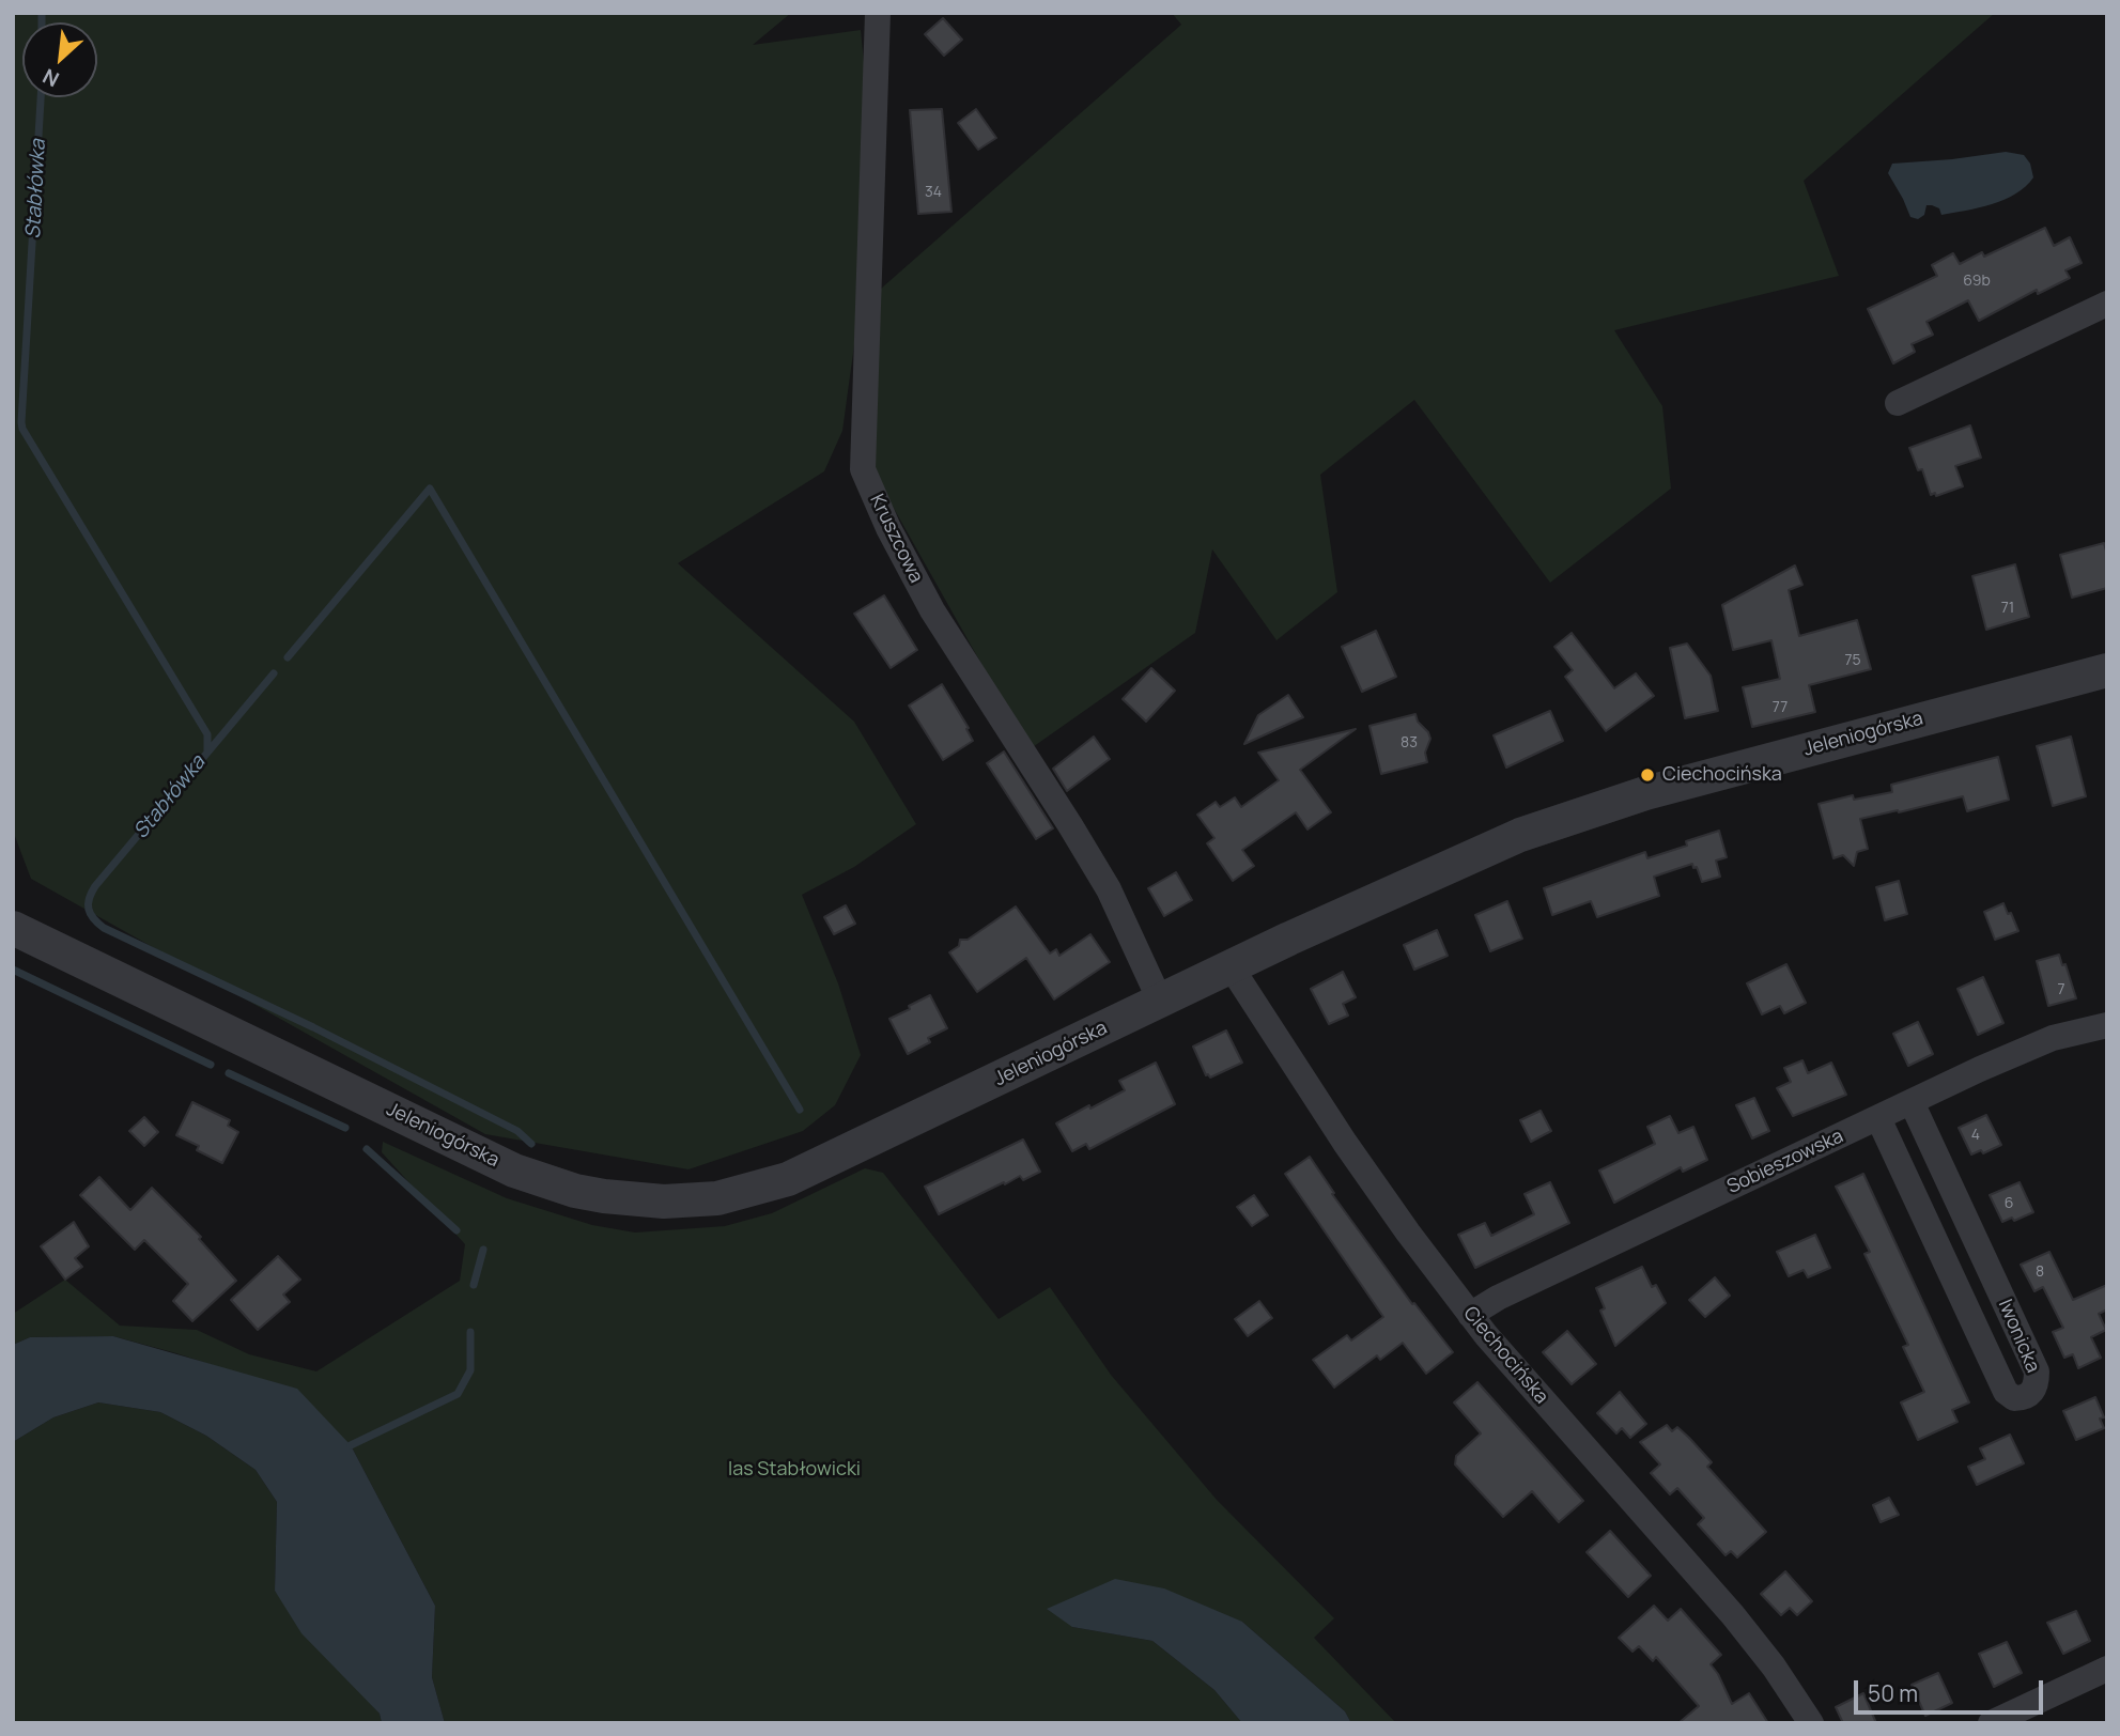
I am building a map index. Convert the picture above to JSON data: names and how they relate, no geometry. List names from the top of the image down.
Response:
{
  "streets": {
    "street": [
      "Kruszcowa",
      "Jeleniogórska",
      "Sobieszowska",
      "Iwonicka",
      "Ciechocińska"
    ]
  },
  "crossings": [
    ["Kruszcowa", "Jeleniogórska"],
    ["Jeleniogórska", "Ciechocińska"],
    ["Sobieszowska", "Iwonicka"],
    ["Sobieszowska", "Ciechocińska"]
  ],
  "water": ["Stabłówka"],
  "parks": ["las Stabłowicki"],
  "places": ["Ciechocińska"],
  "house_numbers": [
    "34",
    "69b",
    "71",
    "75",
    "77",
    "83",
    "7",
    "4",
    "6",
    "8"
  ],
  "scale_bar": "50 m",
  "north": "bottom left"
}
